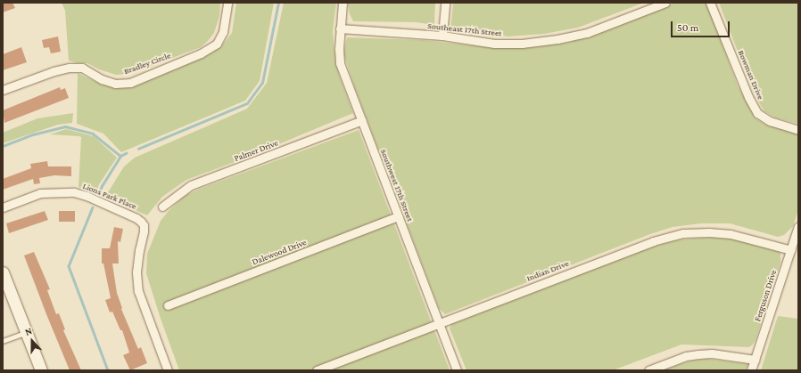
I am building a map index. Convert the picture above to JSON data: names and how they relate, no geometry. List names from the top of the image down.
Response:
{
  "streets": {
    "street": [
      "Southeast 17th Street",
      "Bradley Circle",
      "Bowman Drive",
      "Palmer Drive",
      "Southwest 17th Street",
      "Lions Park Place",
      "Dalewood Drive",
      "Indian Drive",
      "Ferguson Drive"
    ]
  },
  "crossings": [
    ["Southeast 17th Street", "Southwest 17th Street"],
    ["Palmer Drive", "Southwest 17th Street"],
    ["Southwest 17th Street", "Dalewood Drive"],
    ["Southwest 17th Street", "Indian Drive"],
    ["Indian Drive", "Ferguson Drive"]
  ],
  "scale_bar": "50 m",
  "north": "top"
}
